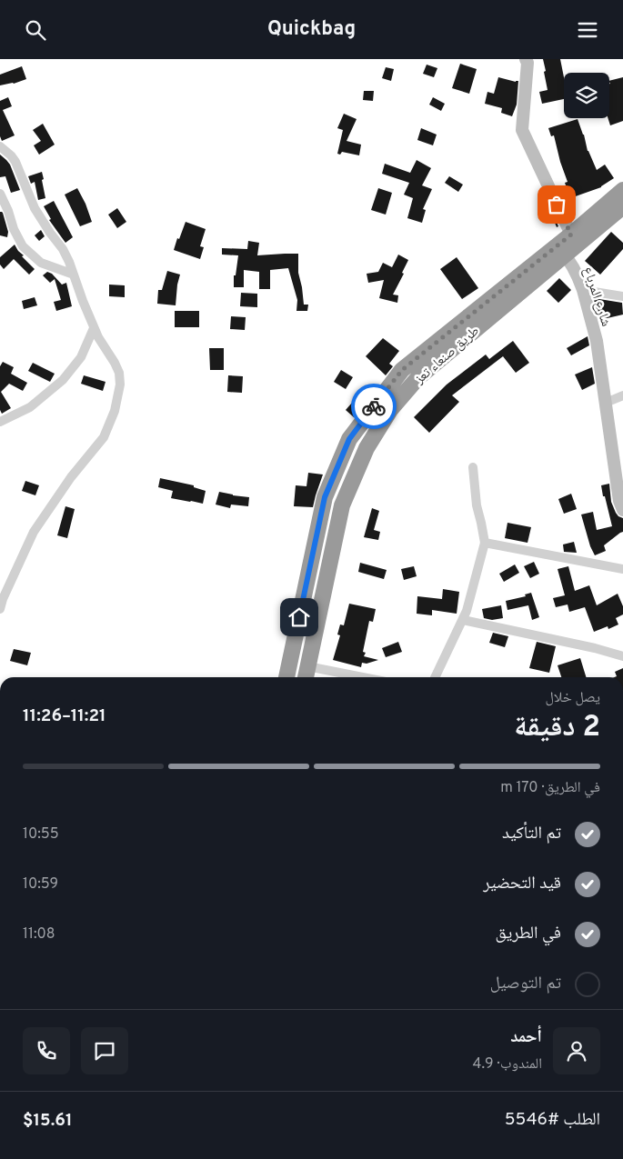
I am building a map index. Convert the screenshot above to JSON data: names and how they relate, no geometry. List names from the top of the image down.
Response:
{
  "streets": {
    "highway": ["طريق صنعاء تعز"],
    "street": ["شارع المرباع"]
  },
  "crossings": [
    ["شارع المرباع", "طريق صنعاء تعز"]
  ],
  "page": {
    "header": "Quickbag",
    "heading": ["2 دقيقة", "يصل خلال", "11:21–11:26"],
    "panel": [
      "أحمد",
      "المندوب · 4.9",
      "الطلب #5546",
      "$15.61"
    ],
    "bar": "في الطريق · 170 m",
    "list": [
      ["تم التأكيد", "10:55"],
      ["قيد التحضير", "10:59"],
      ["في الطريق", "11:08"],
      "تم التوصيل"
    ]
  }
}
